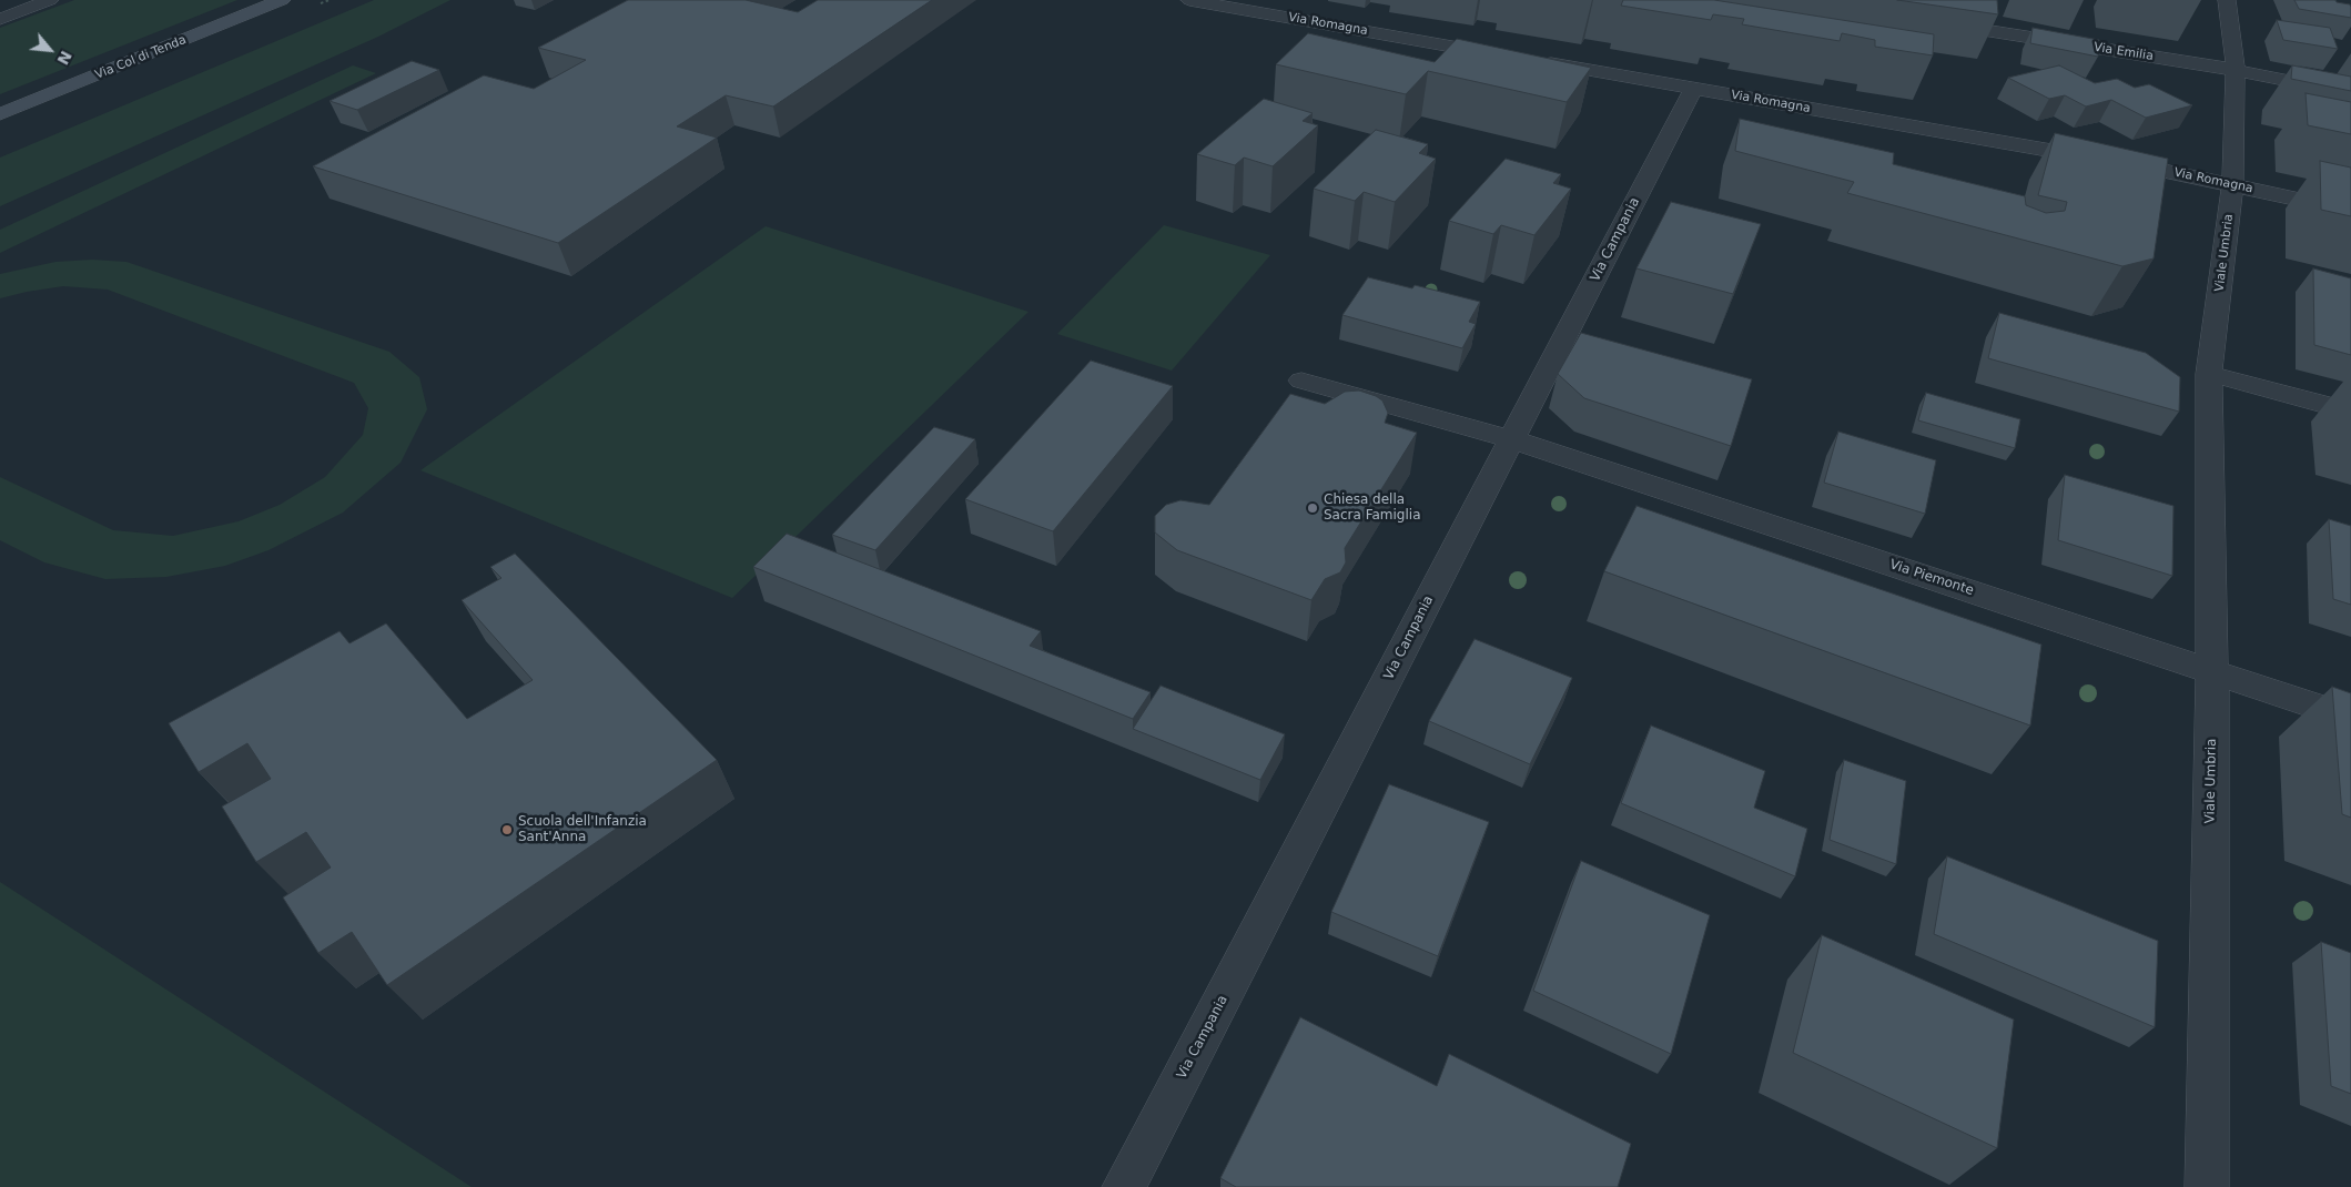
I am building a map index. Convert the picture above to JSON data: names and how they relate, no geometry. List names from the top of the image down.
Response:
{
  "streets": {
    "main road": ["Via Col di Tenda"],
    "street": [
      "Via Romagna",
      "Via Emilia",
      "Via Campania",
      "Viale Umbria",
      "Via Piemonte"
    ]
  },
  "crossings": [
    ["Via Romagna", "Via Campania"],
    ["Via Romagna", "Viale Umbria"],
    ["Via Emilia", "Viale Umbria"],
    ["Via Campania", "Via Piemonte"],
    ["Viale Umbria", "Via Piemonte"]
  ],
  "places": ["Chiesa della Sacra Famiglia", "Scuola dell'Infanzia Sant'Anna"],
  "north": "bottom right"
}
